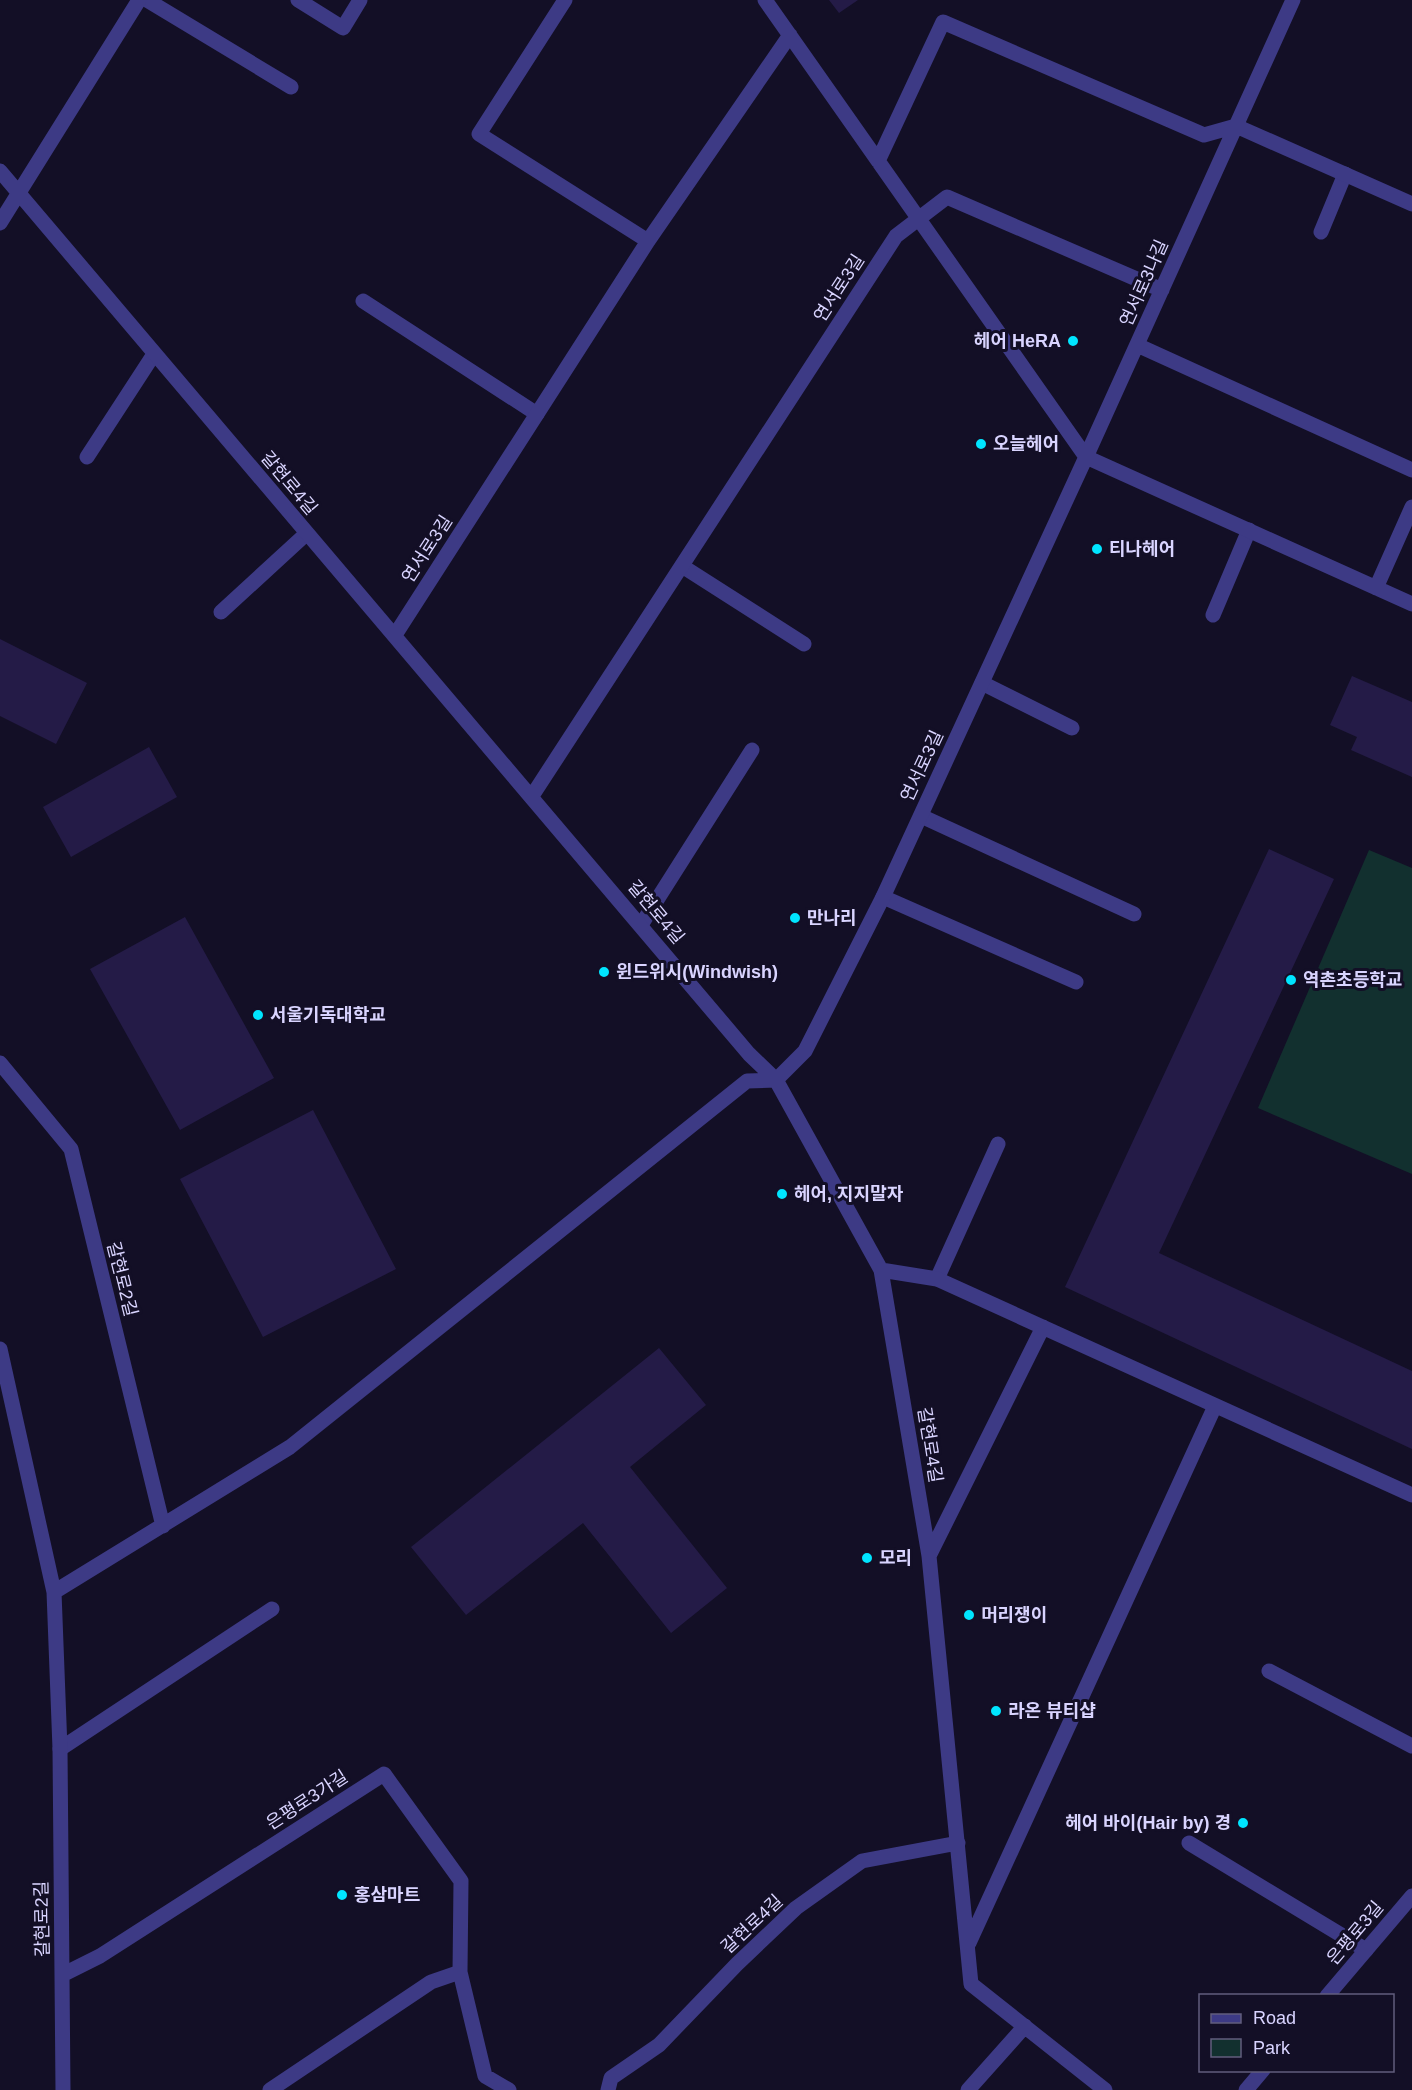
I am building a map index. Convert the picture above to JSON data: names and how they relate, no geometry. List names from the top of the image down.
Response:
{
  "streets": {
    "street": [
      "연서로3나길",
      "연서로3길",
      "갈현로4길",
      "갈현로2길",
      "은평로3가길",
      "은평로3길"
    ]
  },
  "crossings": [
    ["연서로3나길", "연서로3길"],
    ["연서로3길", "갈현로4길"],
    ["갈현로2길", "은평로3가길"]
  ],
  "places": [
    "헤어 HeRA",
    "오늘헤어",
    "티나헤어",
    "만나리",
    "윈드위시(Windwish)",
    "역촌초등학교",
    "서울기독대학교",
    "헤어, 지지말자",
    "모리",
    "머리쟁이",
    "라온 뷰티샵",
    "헤어 바이(Hair by) 경",
    "홍삼마트"
  ],
  "legend": ["Road", "Park"]
}
